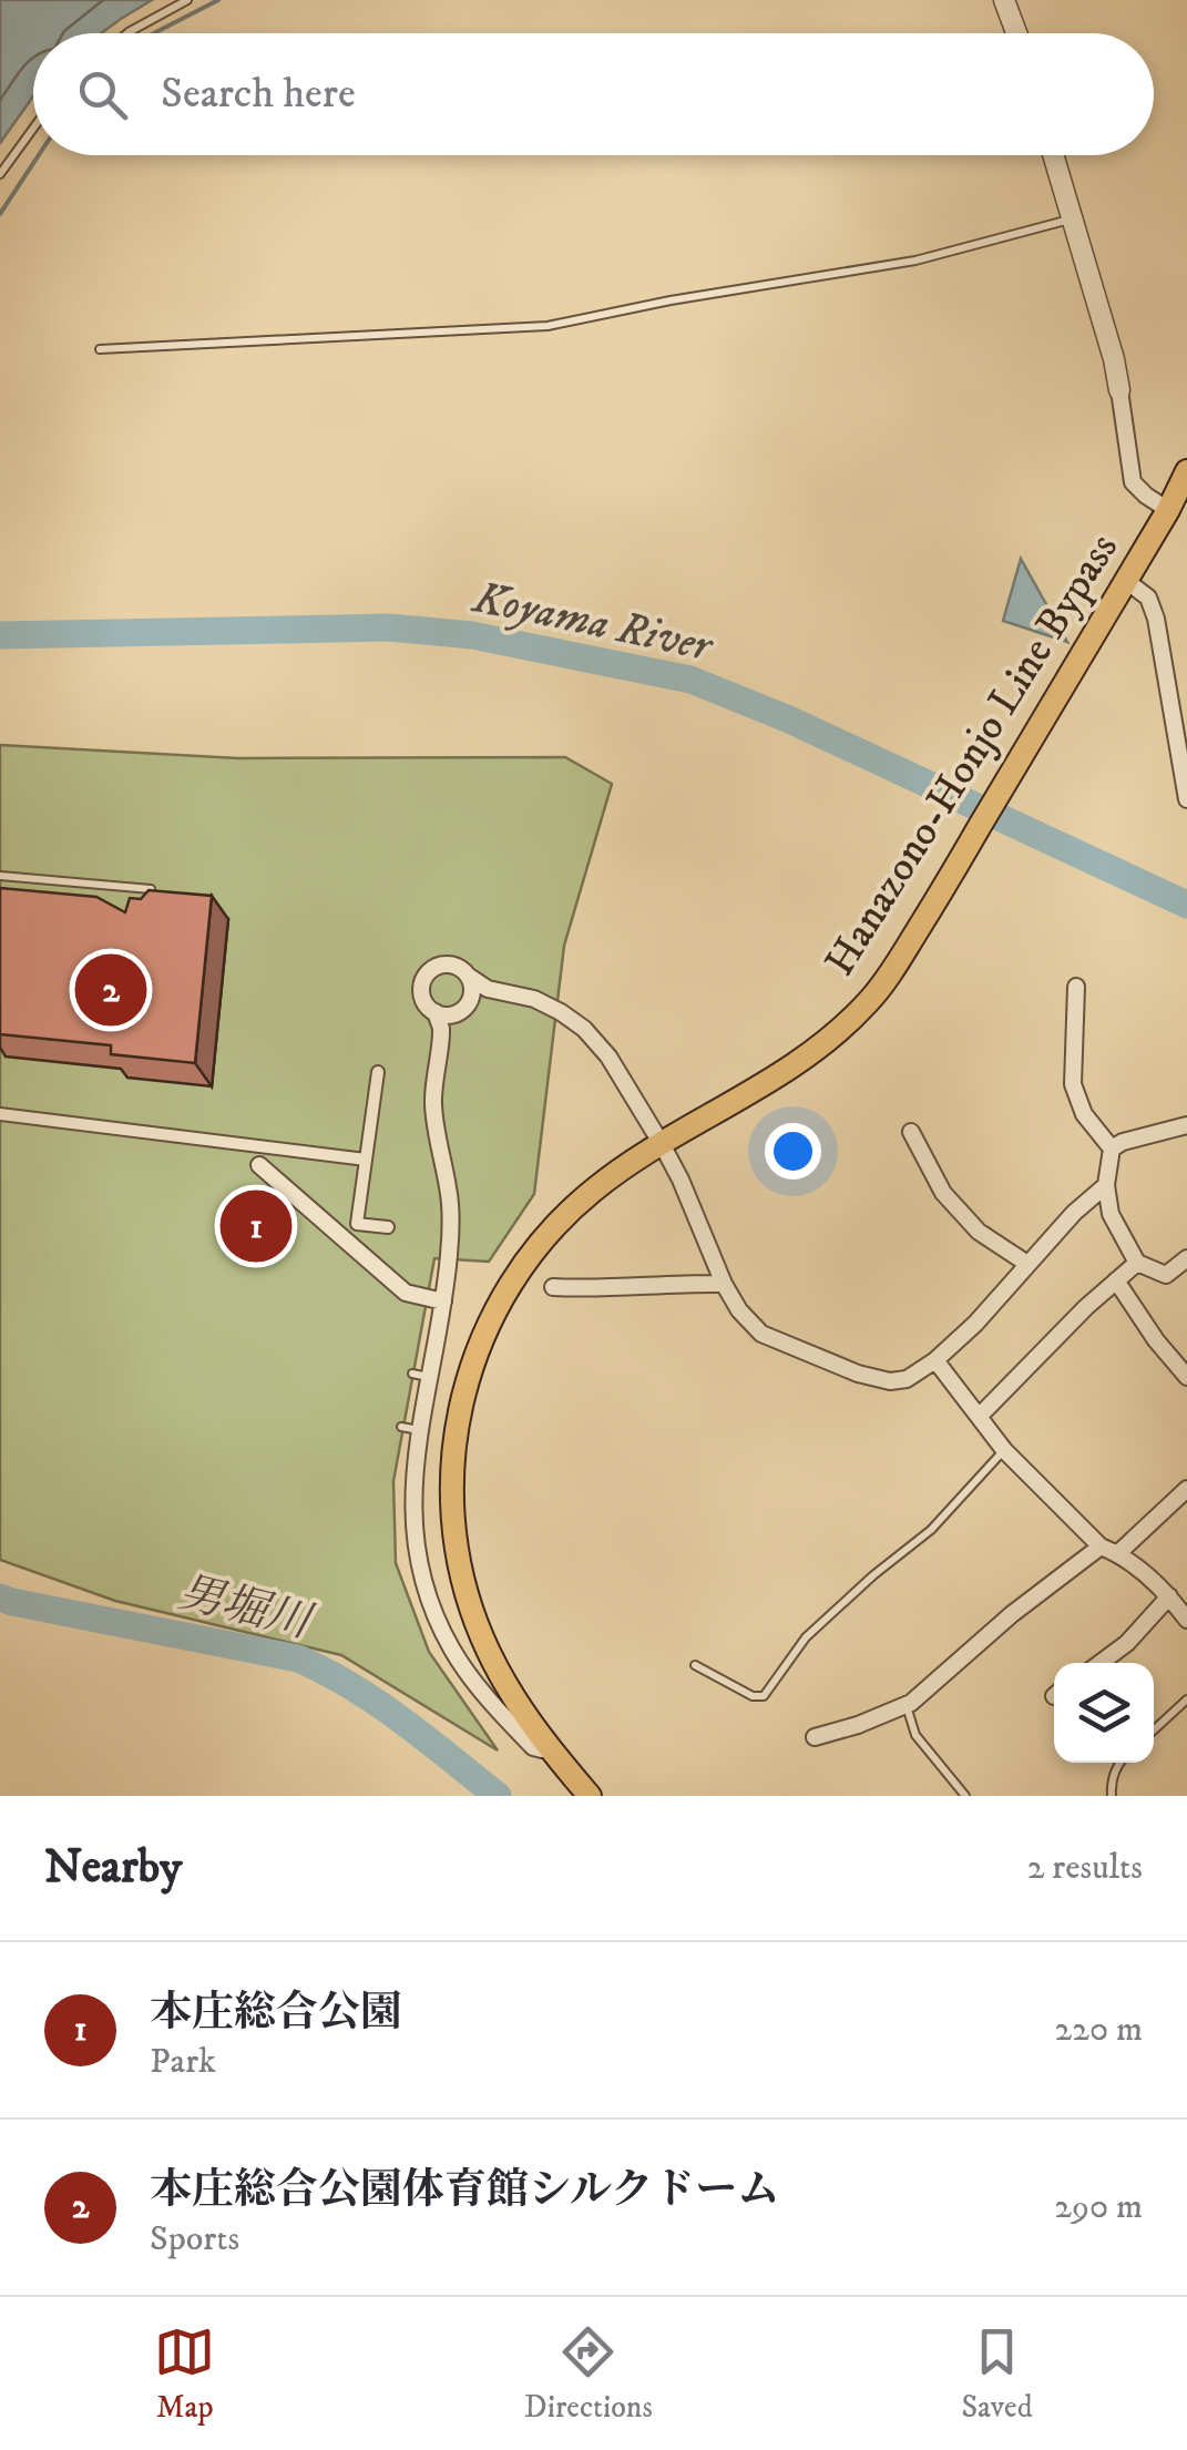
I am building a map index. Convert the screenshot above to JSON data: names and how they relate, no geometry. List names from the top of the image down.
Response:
{
  "streets": {
    "main road": ["Hanazono-Honjo Line Bypass"]
  },
  "water": ["Koyama River", "男堀川"],
  "page": {
    "search": "Search here",
    "pins": ["2", "1"],
    "heading": ["Nearby", "2 results"],
    "list": [
      {
        "mark": "1",
        "name": "本庄総合公園",
        "note": "Park",
        "value": "220 m"
      },
      {
        "mark": "2",
        "name": "本庄総合公園体育館シルクドーム",
        "note": "Sports",
        "value": "290 m"
      }
    ],
    "nav": ["Map", "Directions", "Saved"]
  }
}
